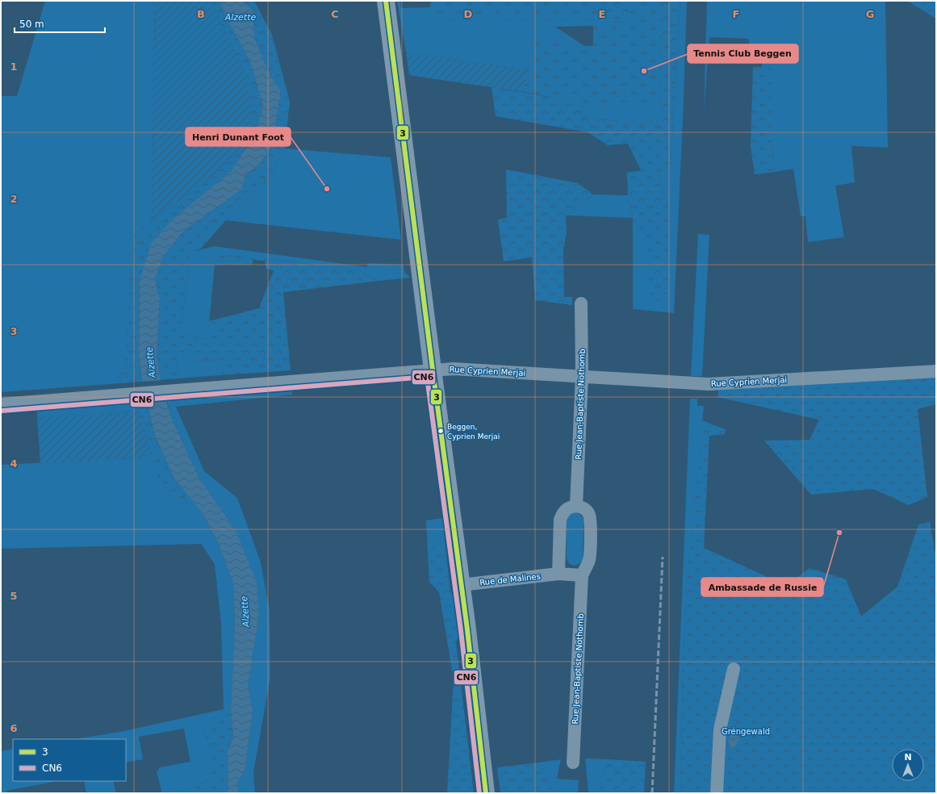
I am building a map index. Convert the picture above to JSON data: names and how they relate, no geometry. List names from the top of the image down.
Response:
{
  "streets": {
    "street": ["Rue Cyprien Merjai", "Rue Jean-Baptiste Nothomb", "Rue de Malines"]
  },
  "crossings": [
    ["Rue Cyprien Merjai", "Rue Jean-Baptiste Nothomb"]
  ],
  "water": ["Alzette"],
  "parks": ["Gréngewald"],
  "places": [
    "Tennis Club Beggen",
    "Henri Dunant Foot",
    "Beggen, Cyprien Merjai",
    "Ambassade de Russie"
  ],
  "lines": ["transit line 3", "transit line CN6"],
  "legend": ["3", "CN6"],
  "scale_bar": "50 m",
  "north": "top",
  "grid": {
    "columns": [
      "B",
      "C",
      "D",
      "E",
      "F",
      "G"
    ],
    "rows": [
      "1",
      "2",
      "3",
      "4",
      "5",
      "6"
    ]
  }
}
